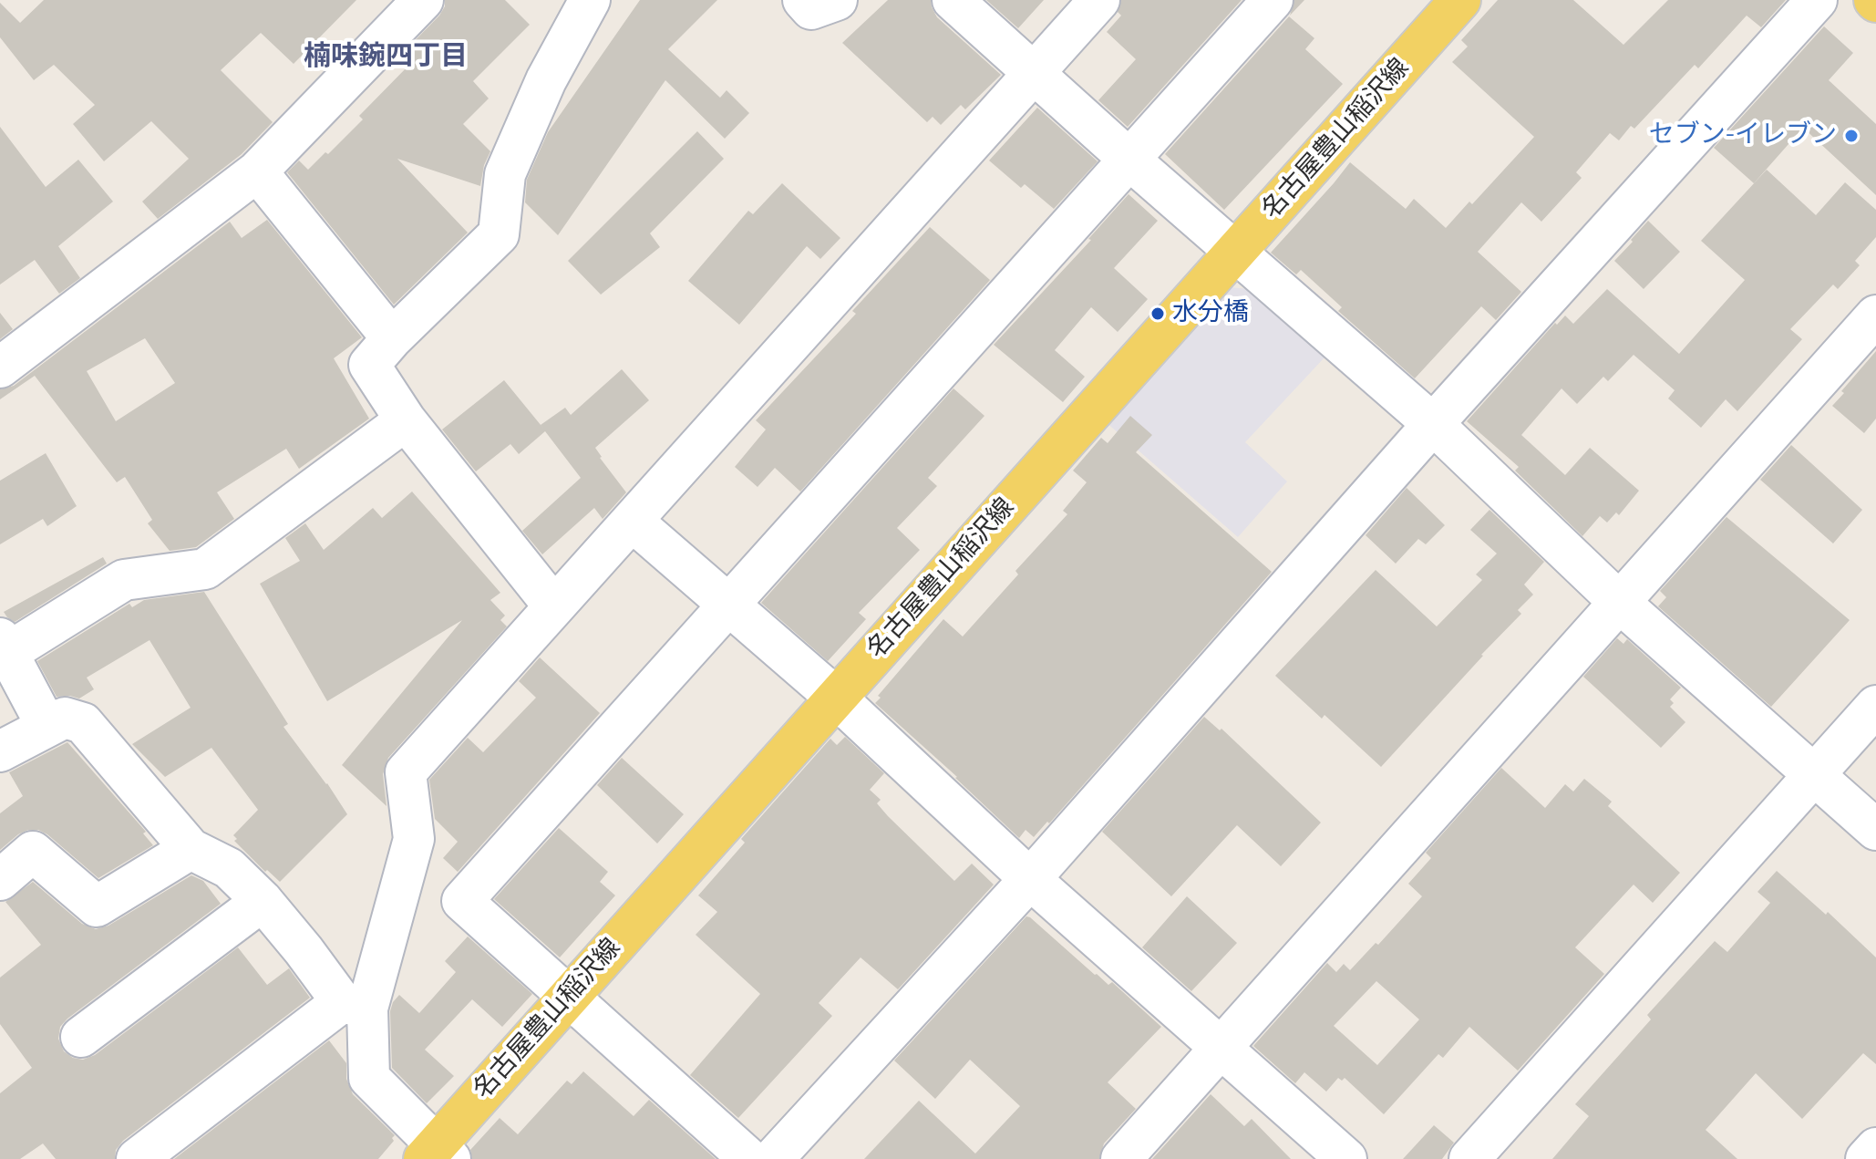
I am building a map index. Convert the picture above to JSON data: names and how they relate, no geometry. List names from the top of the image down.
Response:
{
  "streets": {
    "main road": ["名古屋豊山稲沢線"]
  },
  "districts": ["楠味鋺四丁目"],
  "places": ["セブン-イレブン", "水分橋"]
}
